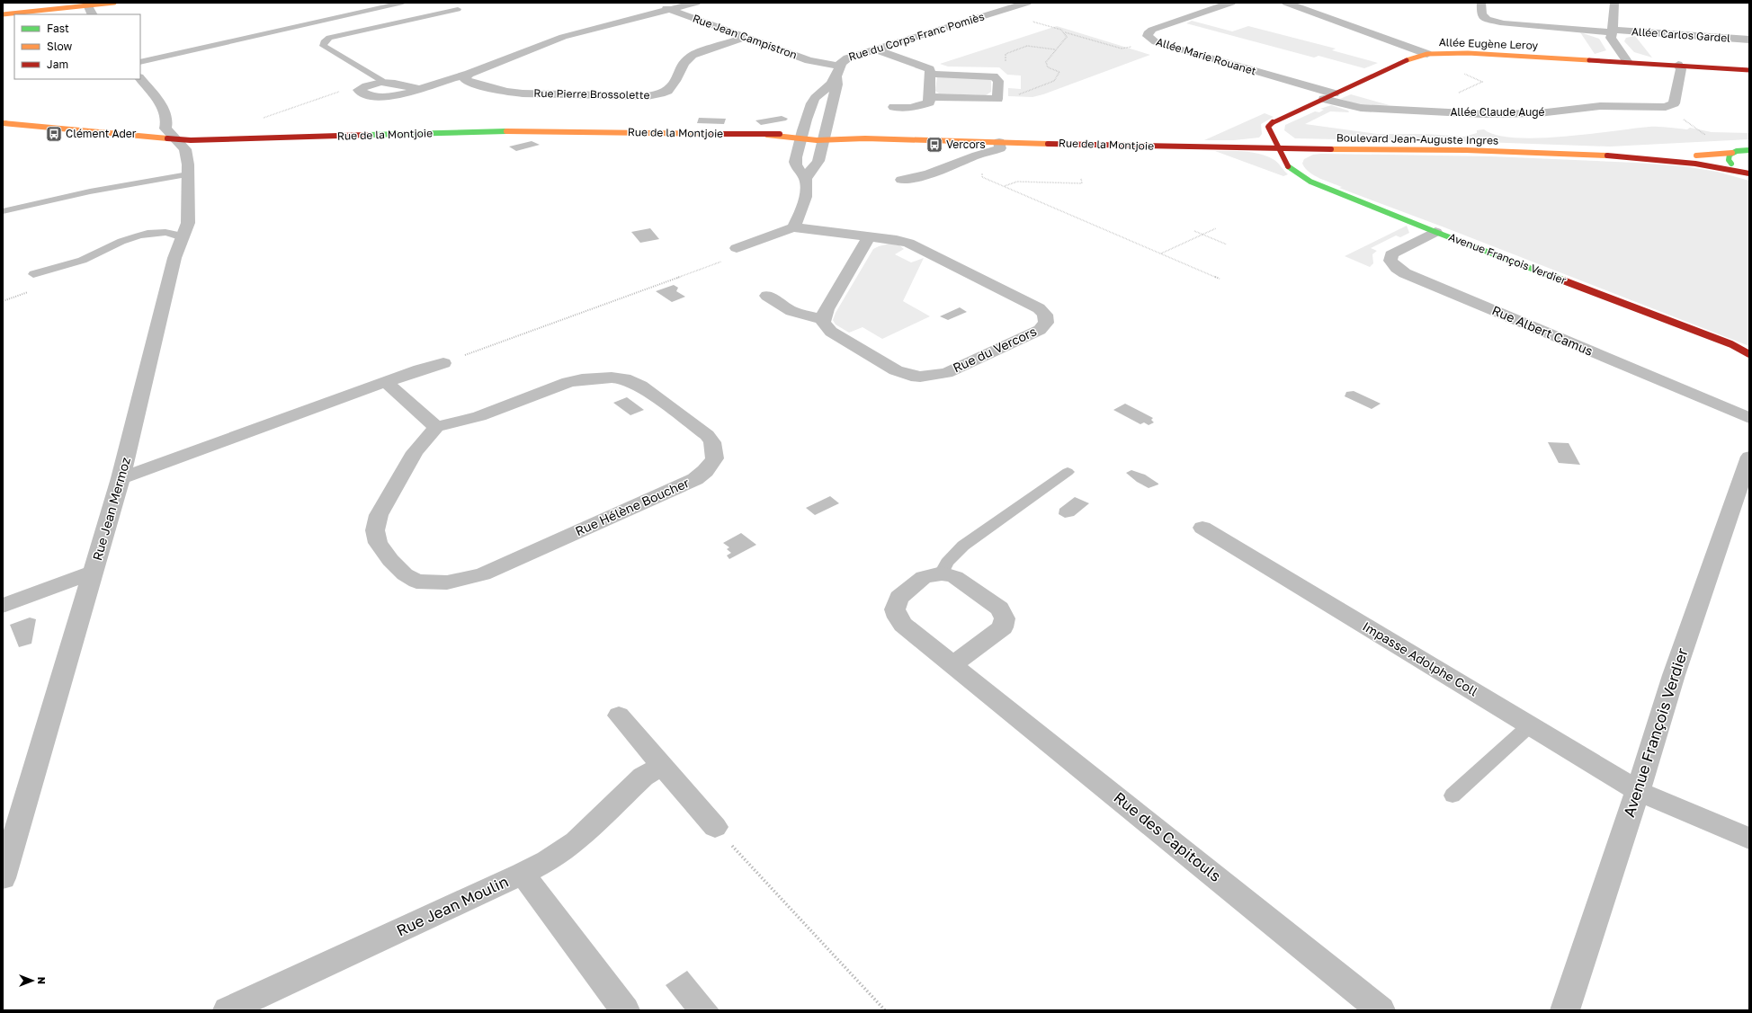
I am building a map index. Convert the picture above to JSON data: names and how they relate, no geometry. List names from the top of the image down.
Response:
{
  "streets": {
    "main road": [
      "Allée Eugène Leroy",
      "Rue de la Montjoie",
      "Boulevard Jean-Auguste Ingres",
      "Avenue François Verdier"
    ],
    "street": [
      "Allée Carlos Gardel",
      "Rue Jean Campistron",
      "Rue du Corps Franc Pomiès",
      "Allée Marie Rouanet",
      "Rue Pierre Brossolette",
      "Allée Claude Augé",
      "Rue Albert Camus",
      "Rue du Vercors",
      "Rue Hélène Boucher",
      "Rue Jean Mermoz",
      "Impasse Adolphe Coll",
      "Rue des Capitouls",
      "Rue Jean Moulin"
    ]
  },
  "crossings": [
    ["Rue Jean Campistron", "Rue du Corps Franc Pomiès"],
    ["Rue Jean Campistron", "Rue Pierre Brossolette"],
    ["Rue du Corps Franc Pomiès", "Rue de la Montjoie"],
    ["Allée Eugène Leroy", "Allée Marie Rouanet"],
    ["Allée Eugène Leroy", "Allée Claude Augé"],
    ["Allée Eugène Leroy", "Boulevard Jean-Auguste Ingres"],
    ["Allée Eugène Leroy", "Avenue François Verdier"],
    ["Allée Marie Rouanet", "Allée Claude Augé"],
    ["Rue de la Montjoie", "Boulevard Jean-Auguste Ingres"],
    ["Rue de la Montjoie", "Rue Jean Mermoz"],
    ["Boulevard Jean-Auguste Ingres", "Avenue François Verdier"],
    ["Avenue François Verdier", "Rue Albert Camus"],
    ["Avenue François Verdier", "Impasse Adolphe Coll"]
  ],
  "places": {
    "bus stop": ["Clément Ader", "Vercors"]
  },
  "legend": ["Fast", "Slow", "Jam"],
  "north": "right"
}
